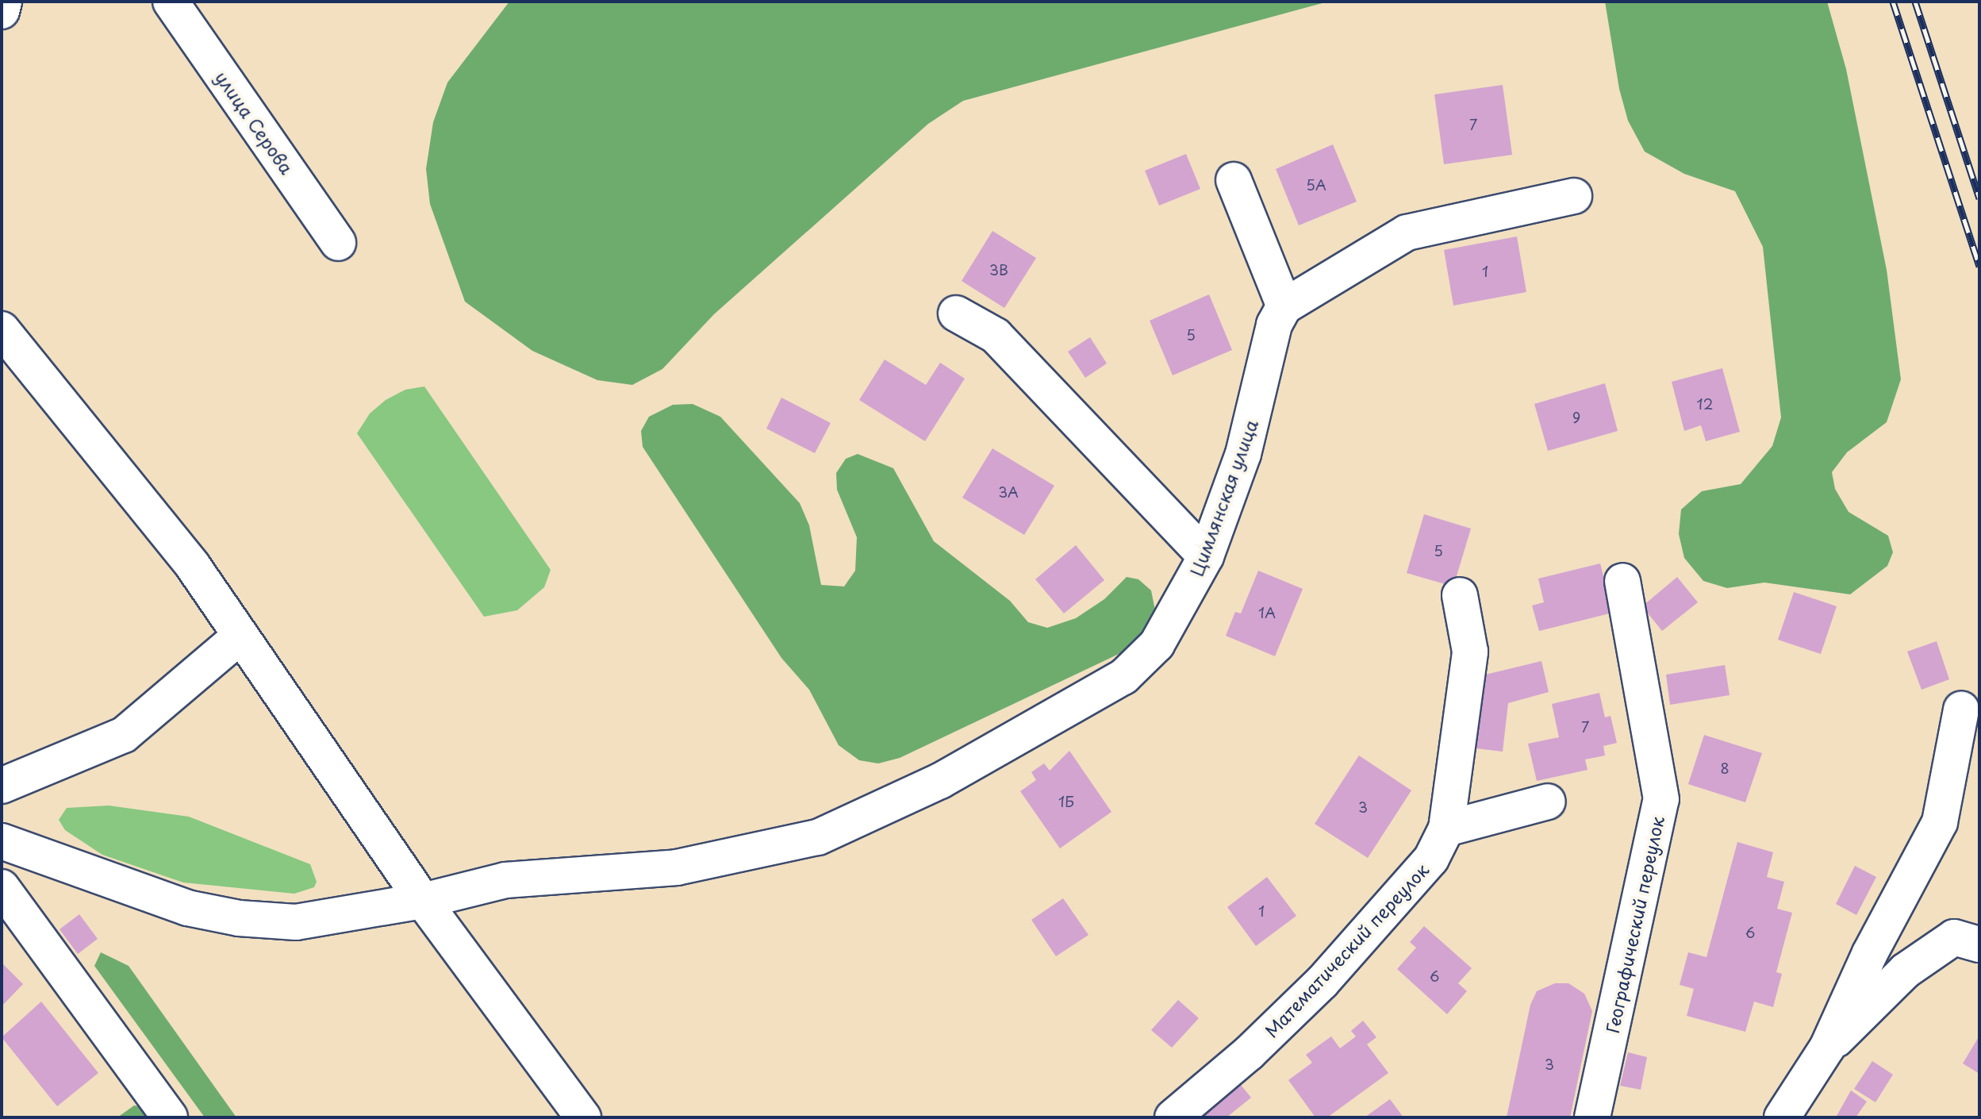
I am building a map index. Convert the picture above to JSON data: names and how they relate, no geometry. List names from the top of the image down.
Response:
{
  "streets": {
    "street": [
      "улица Серова",
      "Цимлянская улица",
      "Географический переулок",
      "Математический переулок"
    ]
  },
  "house_numbers": [
    "7",
    "5А",
    "3В",
    "1",
    "5",
    "12",
    "9",
    "3А",
    "5",
    "1А",
    "7",
    "8",
    "1Б",
    "3",
    "1",
    "6",
    "6",
    "3"
  ]
}
